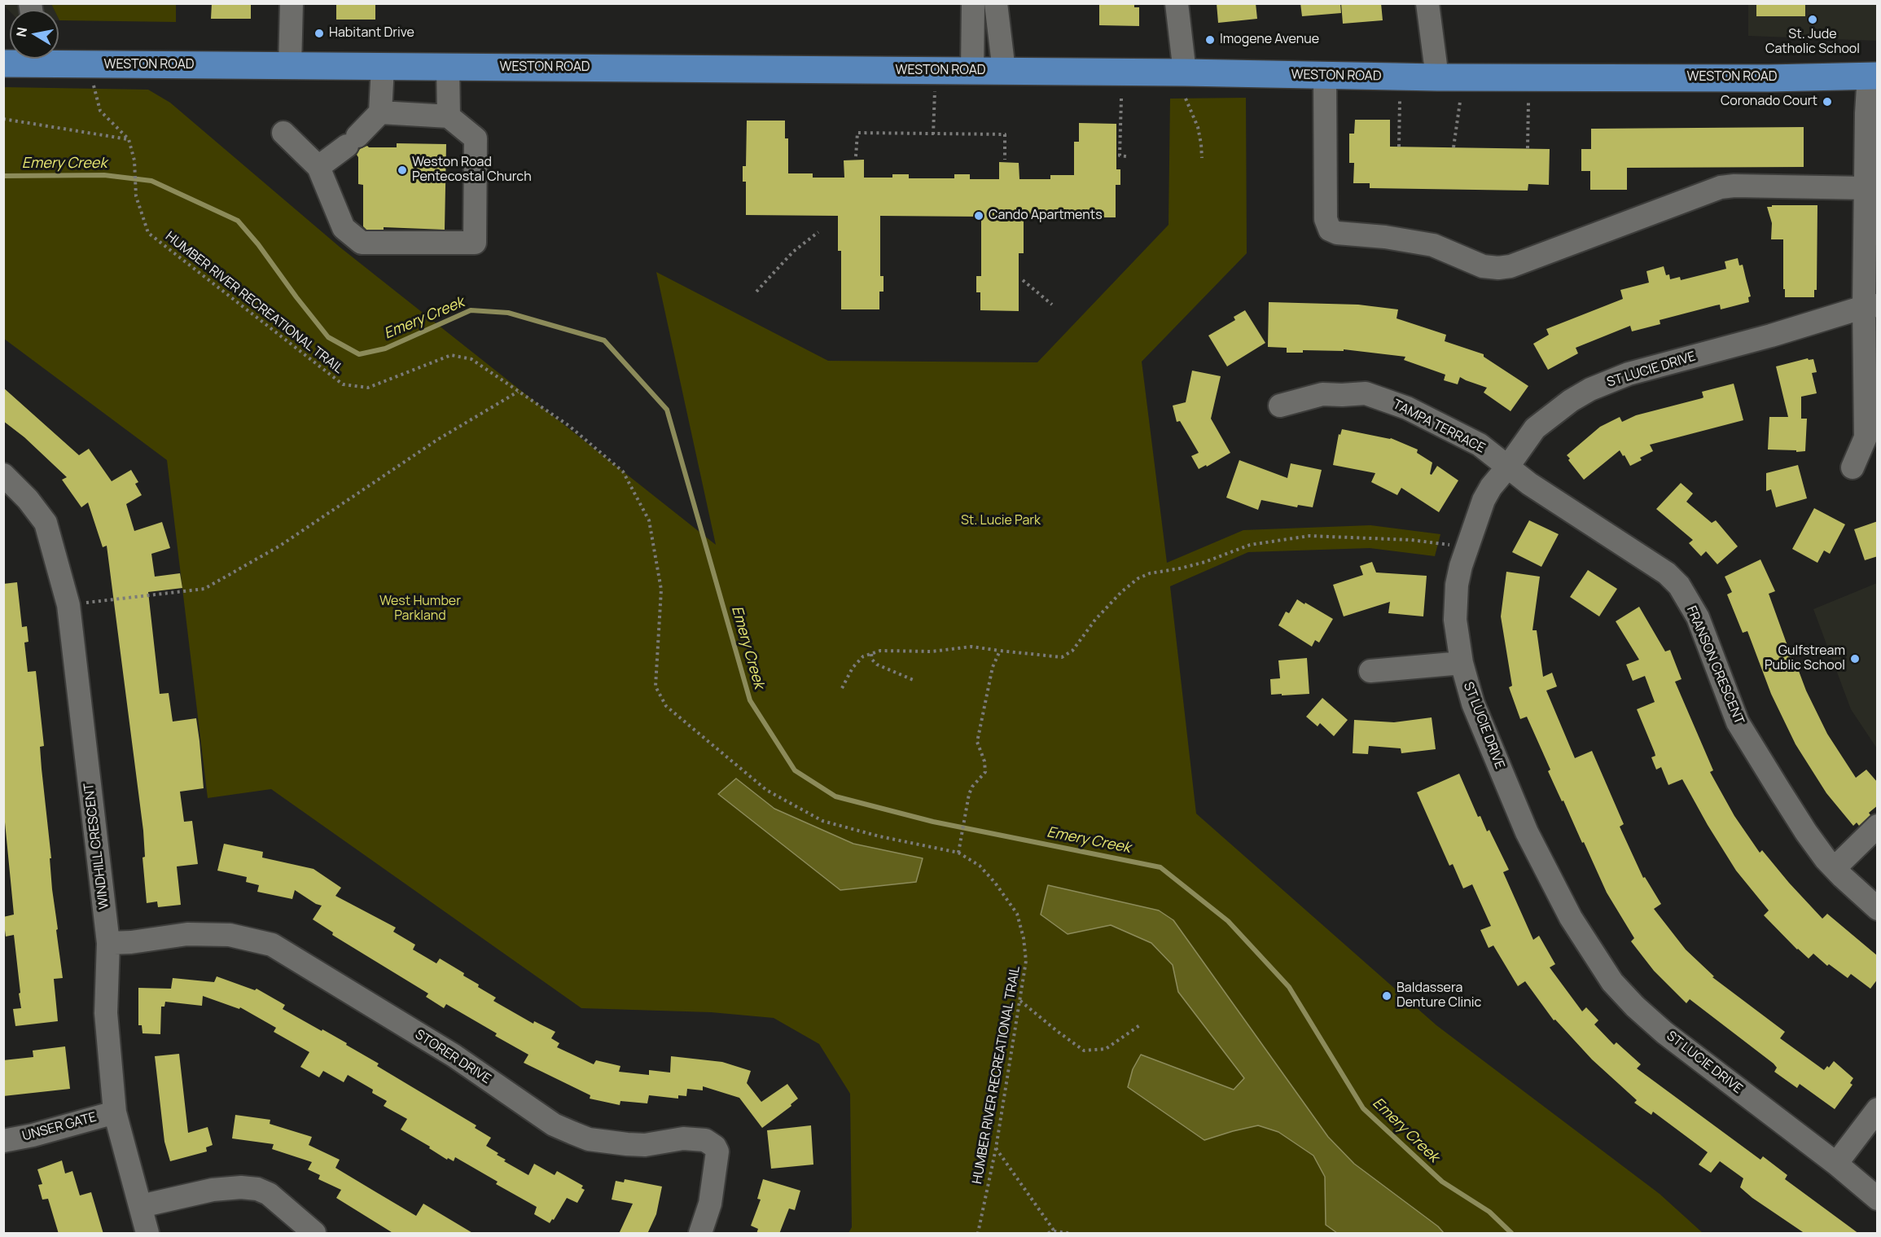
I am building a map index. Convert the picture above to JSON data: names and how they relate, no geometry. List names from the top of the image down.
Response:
{
  "streets": {
    "main road": ["WESTON ROAD"],
    "street": [
      "ST LUCIE DRIVE",
      "TAMPA TERRACE",
      "FRANSON CRESCENT",
      "WINDHILL CRESCENT",
      "STORER DRIVE",
      "UNSER GATE"
    ],
    "path": ["HUMBER RIVER RECREATIONAL TRAIL"]
  },
  "crossings": [
    ["ST LUCIE DRIVE", "TAMPA TERRACE"],
    ["ST LUCIE DRIVE", "FRANSON CRESCENT"],
    ["TAMPA TERRACE", "FRANSON CRESCENT"],
    ["WINDHILL CRESCENT", "STORER DRIVE"],
    ["WINDHILL CRESCENT", "UNSER GATE"]
  ],
  "water": ["Emery Creek"],
  "parks": ["St. Lucie Park", "West Humber Parkland"],
  "places": [
    "St. Jude Catholic School",
    "Habitant Drive",
    "Imogene Avenue",
    "Coronado Court",
    "Weston Road Pentecostal Church",
    "Cando Apartments",
    "Gulfstream Public School",
    "Baldassera Denture Clinic"
  ],
  "north": "left"
}
